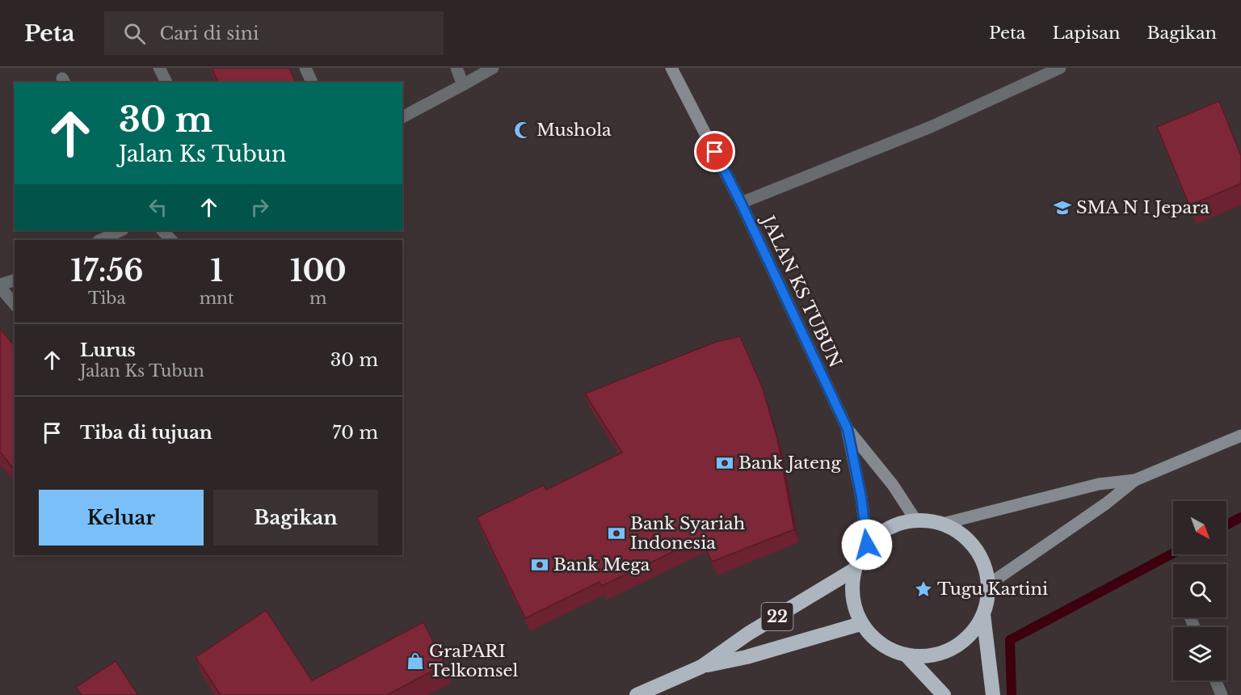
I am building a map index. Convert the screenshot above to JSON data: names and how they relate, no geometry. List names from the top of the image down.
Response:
{
  "streets": {
    "highway": ["22"],
    "main road": ["JALAN KS TUBUN"]
  },
  "crossings": [
    ["JALAN KS TUBUN", "22"]
  ],
  "places": {
    "mosque": ["Mushola"],
    "school or university": ["SMA N I Jepara"],
    "bank": ["Bank Jateng", "Bank Syariah Indonesia", "Bank Mega"],
    "place": ["Tugu Kartini"],
    "shop": ["GraPARI Telkomsel"]
  },
  "north": "bottom right",
  "page": {
    "header": "Peta",
    "search": "Cari di sini",
    "nav": ["Peta", "Lapisan", "Bagikan"],
    "turn": ["30 m", "Jalan Ks Tubun"],
    "eta": [
      "17:56",
      "Tiba",
      "1",
      "mnt",
      "100",
      "m"
    ],
    "list": [
      {
        "name": "Lurus",
        "note": "Jalan Ks Tubun",
        "value": "30 m"
      },
      {
        "name": "Tiba di tujuan",
        "value": "70 m"
      }
    ],
    "buttons": ["Keluar", "Bagikan"]
  }
}
